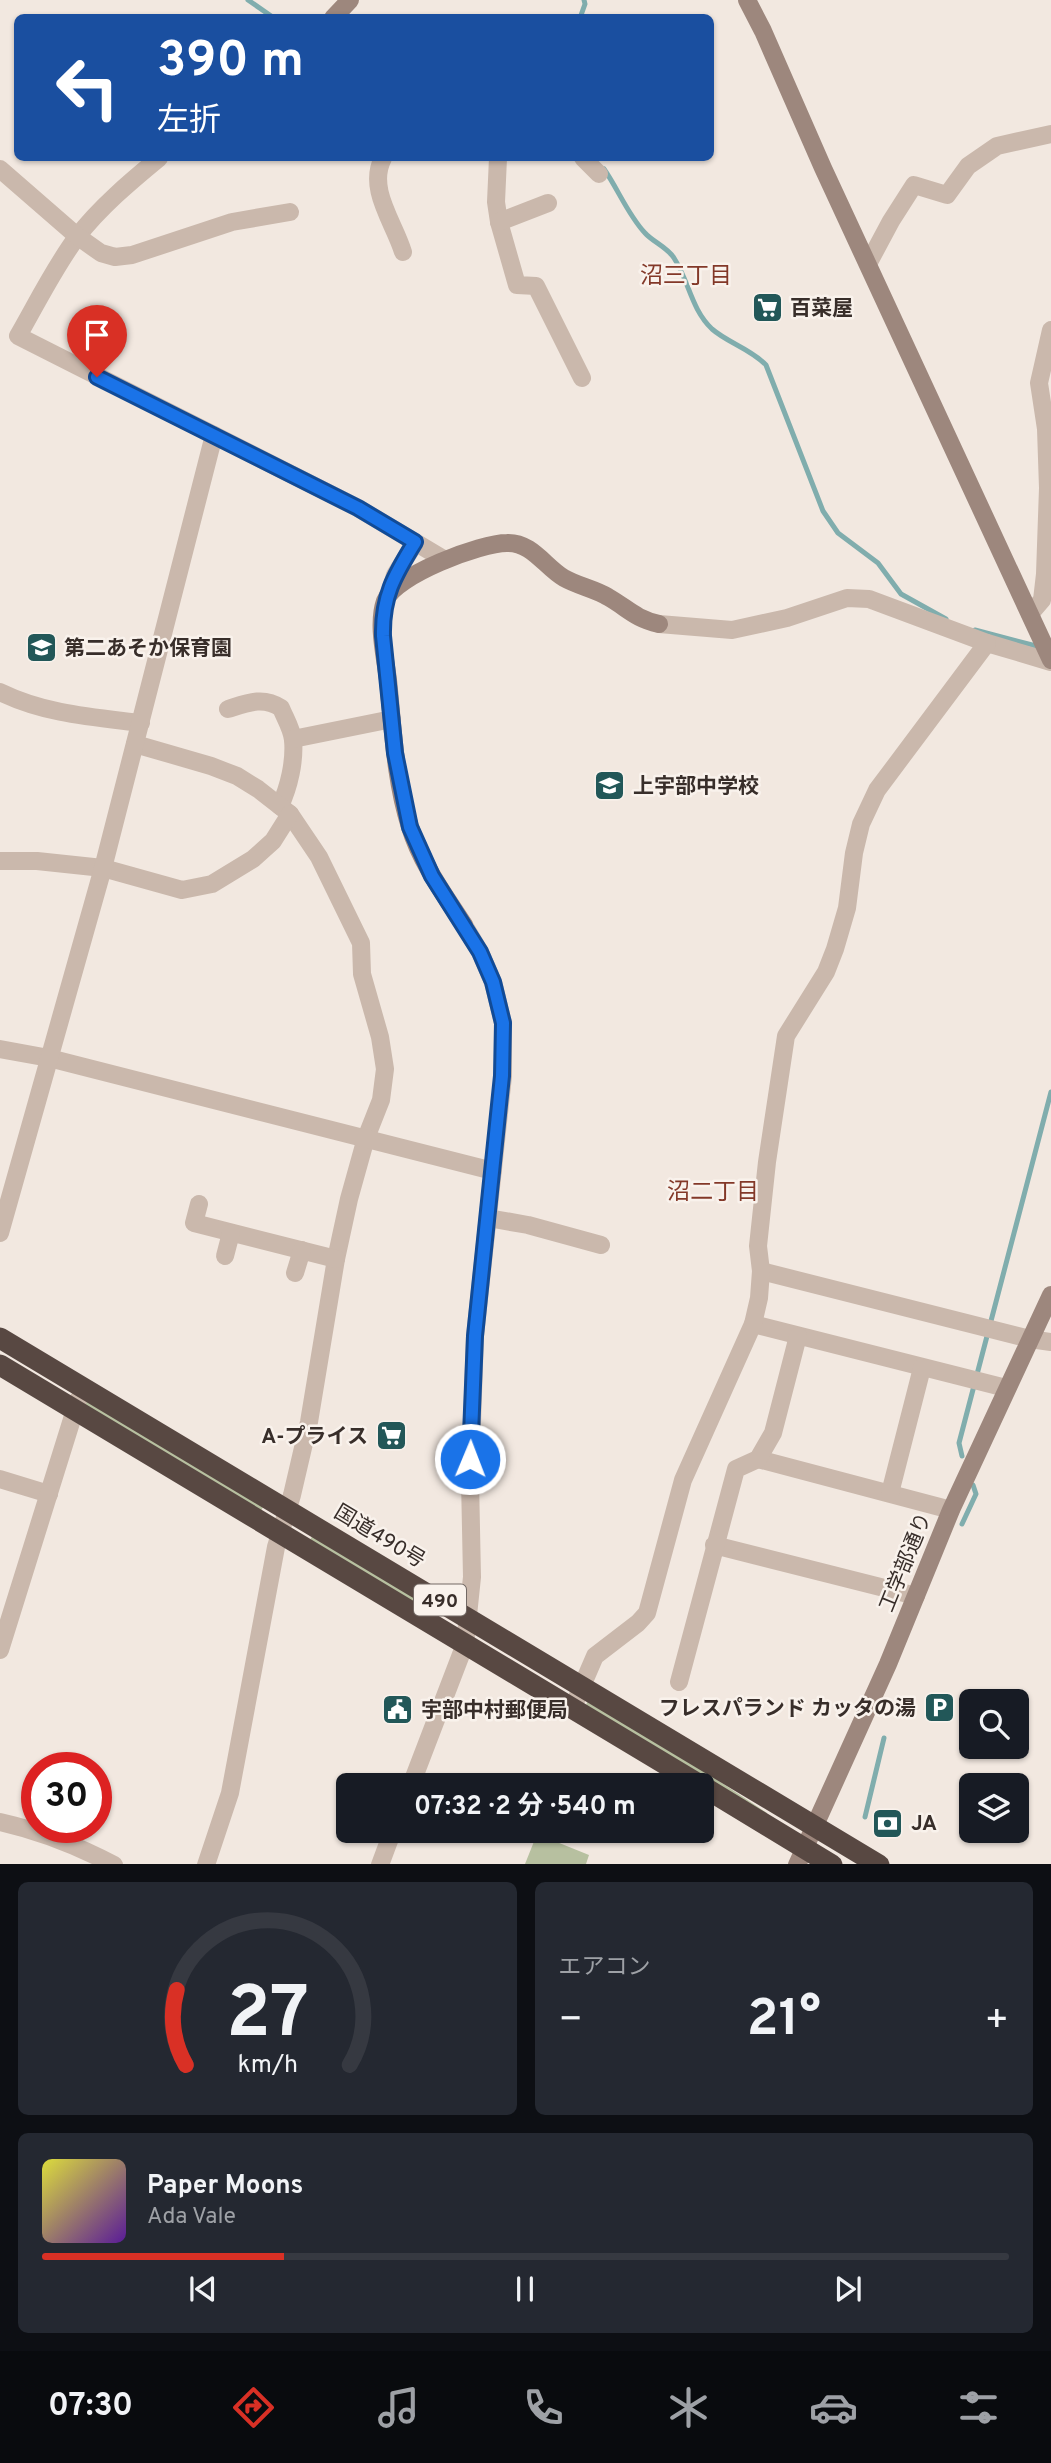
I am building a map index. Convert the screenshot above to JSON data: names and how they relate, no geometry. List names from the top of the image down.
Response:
{
  "streets": {
    "highway": ["国道490号", "490"],
    "street": ["工学部通り"]
  },
  "crossings": [
    ["国道490号", "工学部通り"],
    ["工学部通り", "490"]
  ],
  "districts": ["沼三丁目", "沼二丁目"],
  "places": {
    "supermarket": ["百菜屋", "A-プライス"],
    "school or university": ["第二あそか保育園", "上宇部中学校"],
    "parking": ["フレスパランド カッタの湯"],
    "public building": ["宇部中村郵便局"],
    "bank": ["JA"]
  },
  "page": {
    "turn": ["390 m", "左折"],
    "limit": "30",
    "trip": "07:32 · 2 分 · 540 m",
    "tile": "エアコン",
    "heat": ["−", "21°", "+"],
    "song": ["Paper Moons", "Ada Vale"],
    "tabs": "07:30",
    "gauge": ["27", "km/h"]
  }
}
